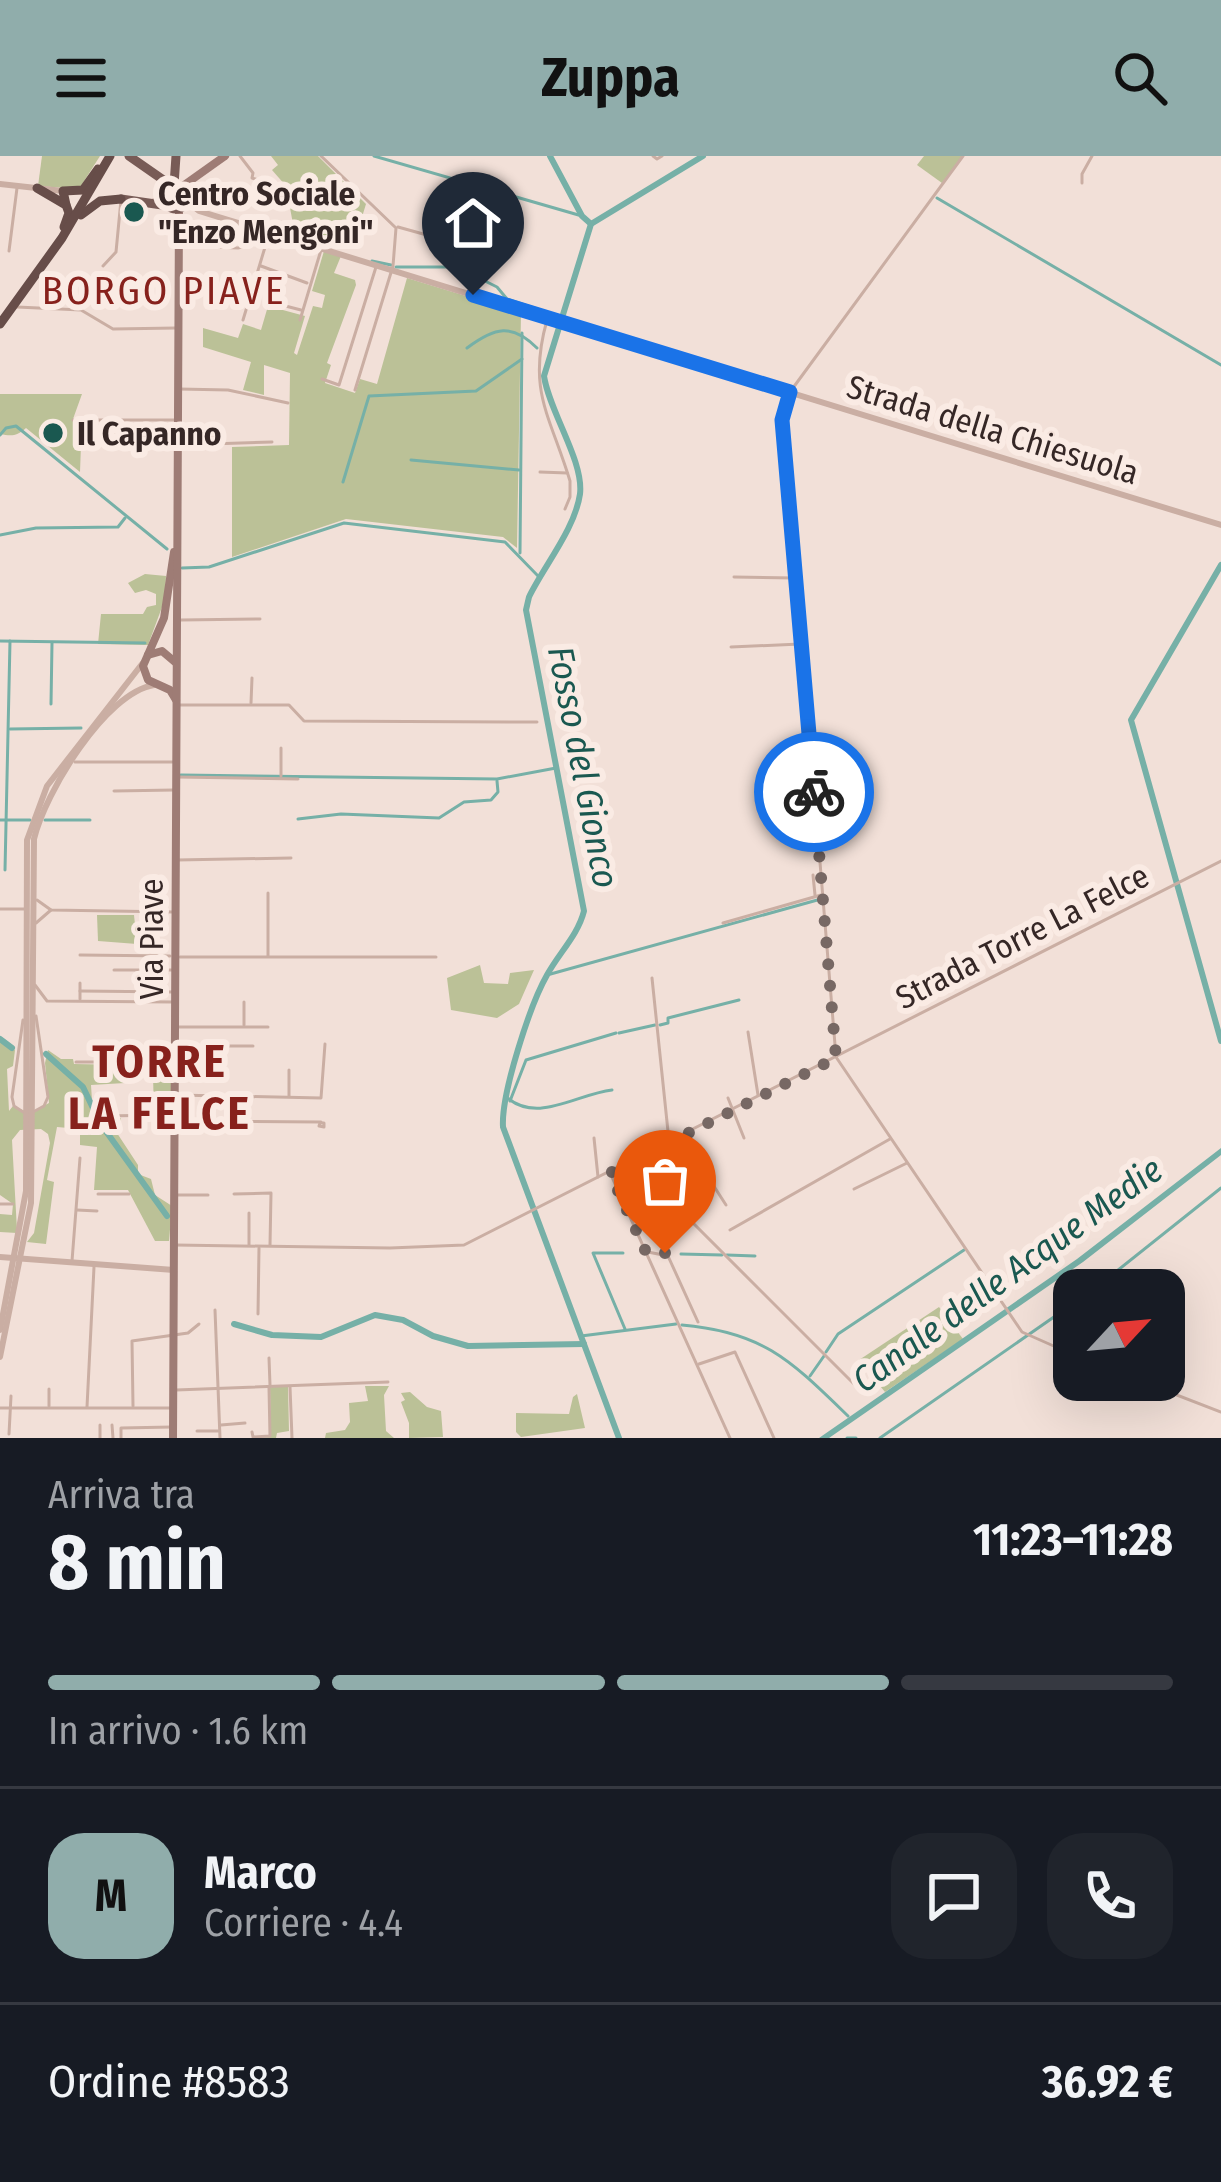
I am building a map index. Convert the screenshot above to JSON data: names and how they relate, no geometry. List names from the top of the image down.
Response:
{
  "streets": {
    "main road": ["Via Piave"],
    "street": ["Strada della Chiesuola", "Strada Torre La Felce"]
  },
  "crossings": [
    ["Strada della Chiesuola", "Via Piave"],
    ["Strada Torre La Felce", "Via Piave"]
  ],
  "districts": ["BORGO PIAVE", "TORRE LA FELCE"],
  "water": ["Fosso del Gionco", "Canale delle Acque Medie"],
  "places": ["Centro Sociale \"Enzo Mengoni\"", "Il Capanno"],
  "north": "top right",
  "page": {
    "header": "Zuppa",
    "heading": ["8 min", "Arriva tra", "11:23–11:28"],
    "panel": [
      "Marco",
      "Corriere · 4.4",
      "Ordine #8583",
      "36.92 €"
    ],
    "bar": "In arrivo · 1.6 km",
    "round": "M"
  }
}
